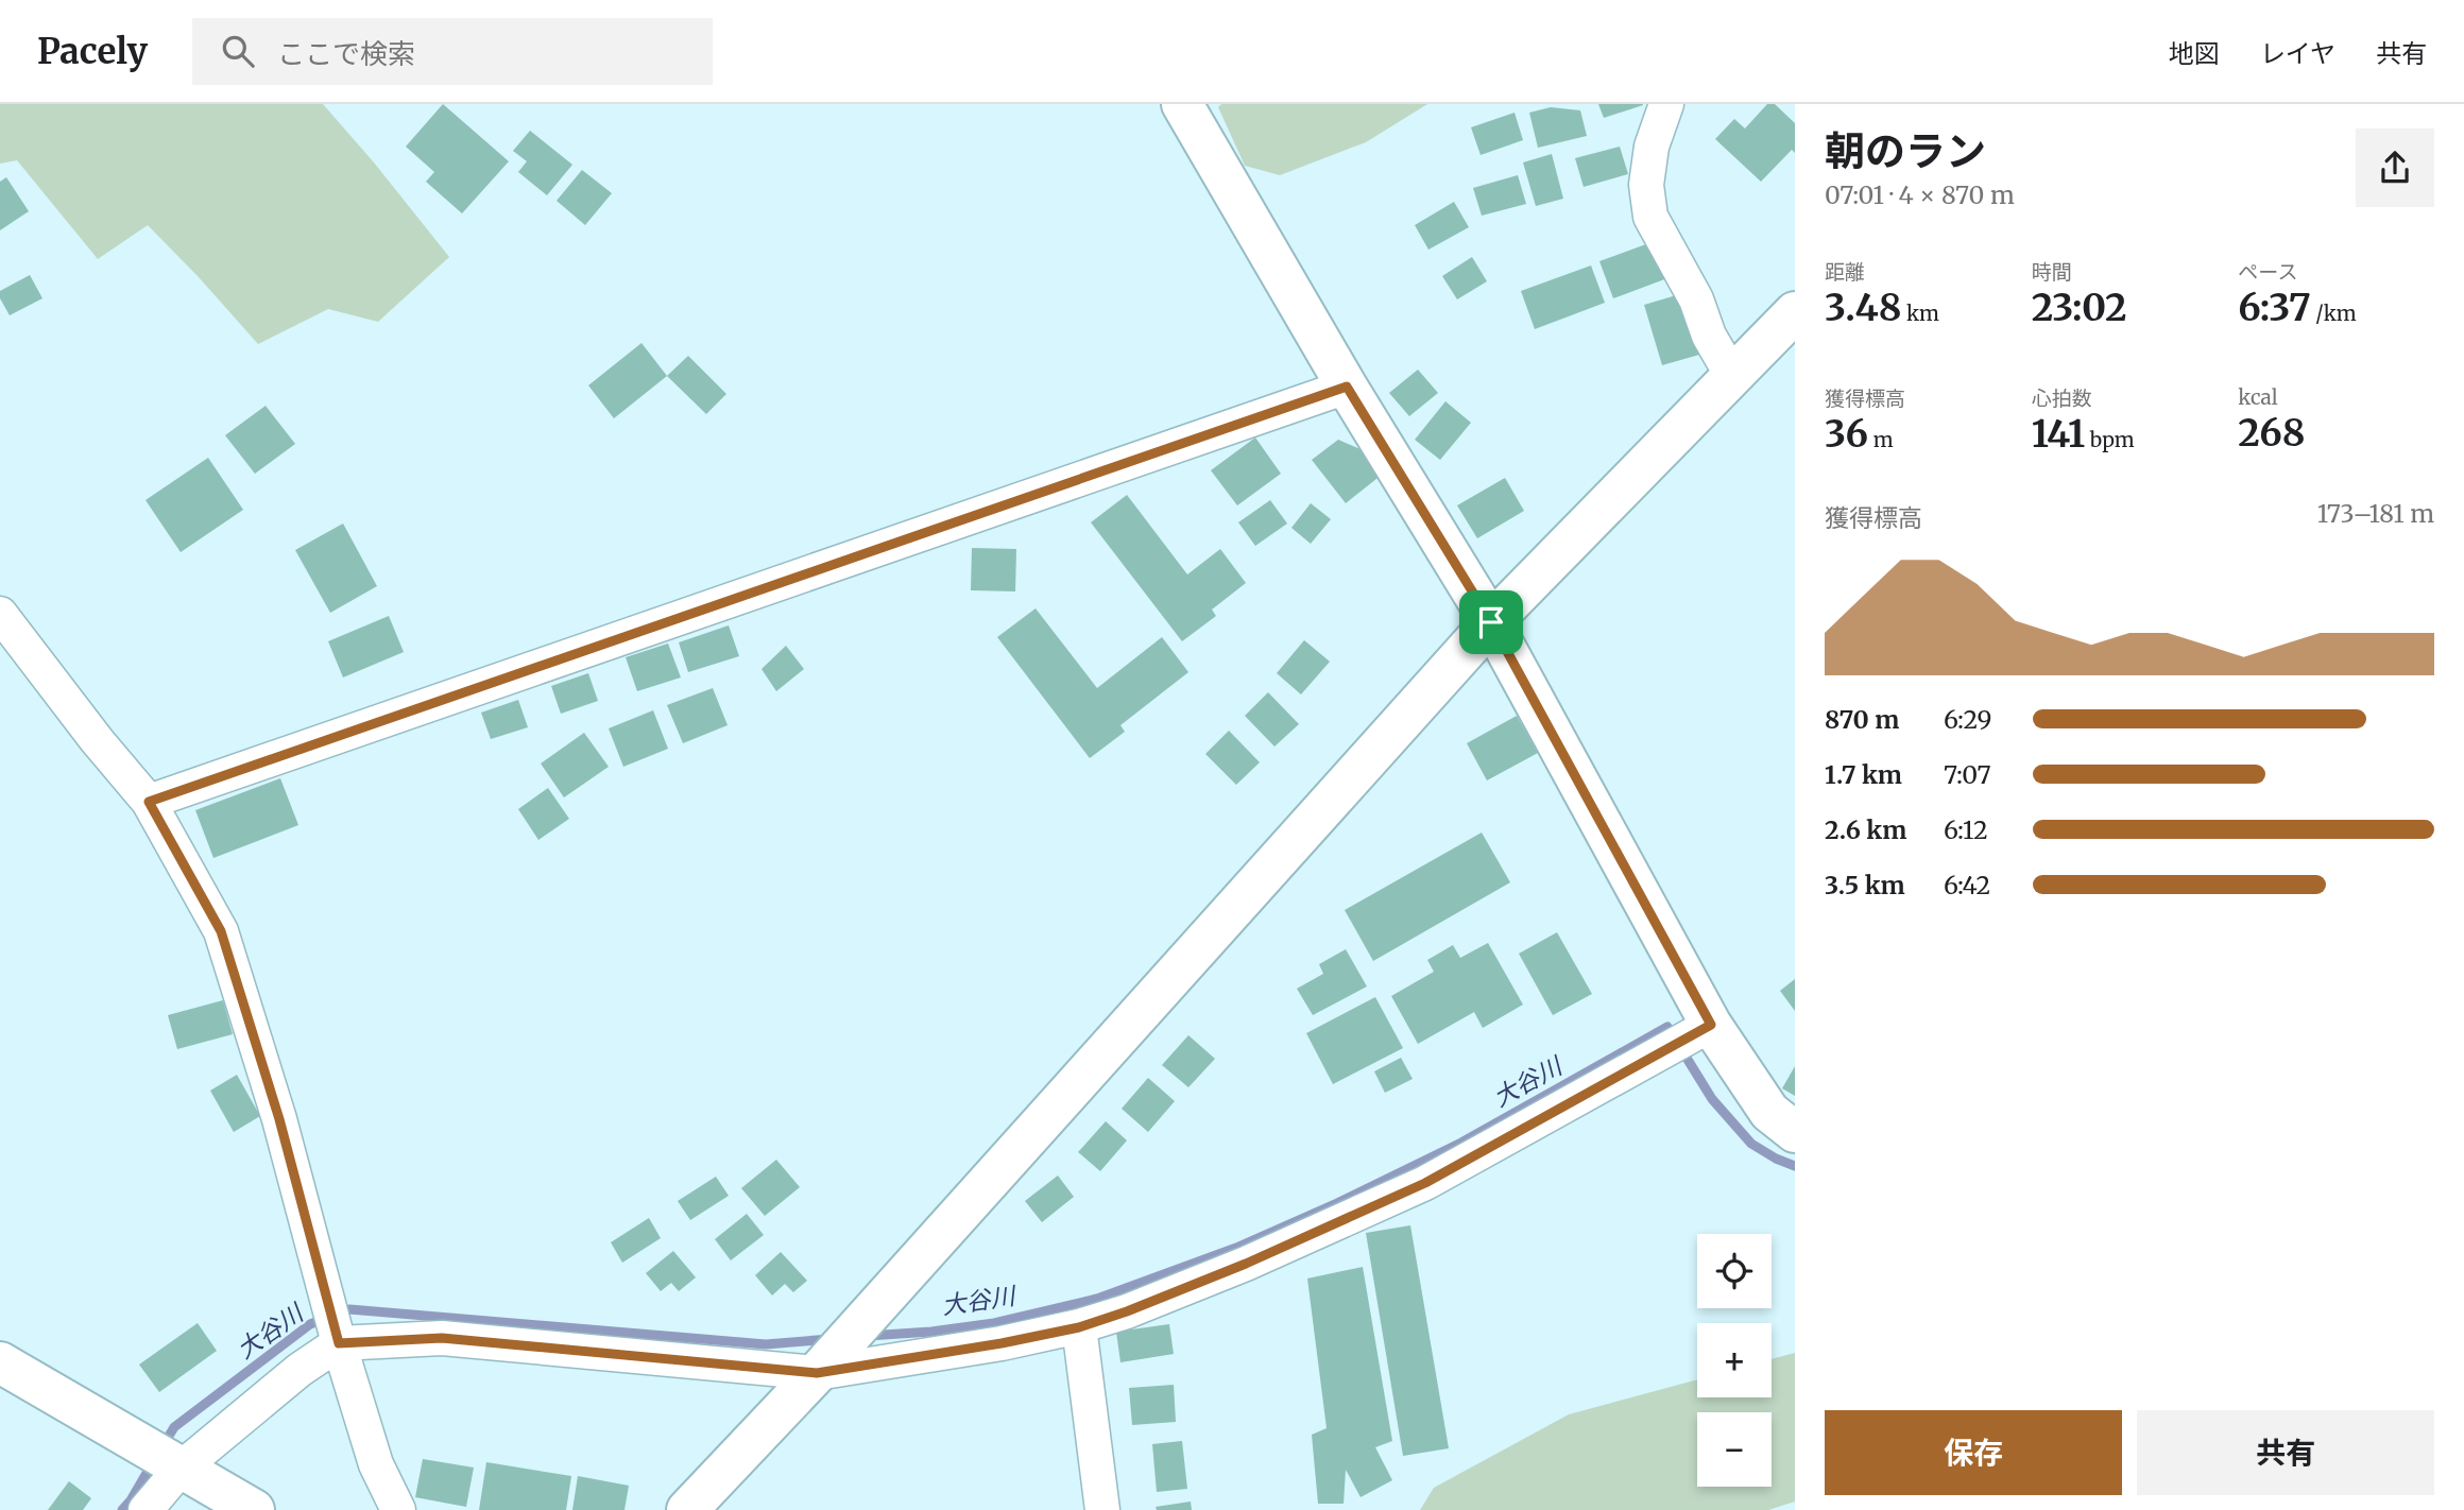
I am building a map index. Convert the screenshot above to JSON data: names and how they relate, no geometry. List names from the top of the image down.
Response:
{
  "water": ["大谷川"],
  "page": {
    "header": "Pacely",
    "search": "ここで検索",
    "nav": ["地図", "レイヤ", "共有"],
    "heading": ["朝のラン", "07:01 · 4 × 870 m"],
    "stats": [
      ["距離", "3.48 km"],
      ["時間", "23:02"],
      ["ペース", "6:37 /km"],
      ["獲得標高", "36 m"],
      ["心拍数", "141 bpm"],
      ["kcal", "268"]
    ],
    "chart": ["獲得標高", "173–181 m"],
    "list": [
      {
        "name": "870 m",
        "note": "6:29"
      },
      {
        "name": "1.7 km",
        "note": "7:07"
      },
      {
        "name": "2.6 km",
        "note": "6:12"
      },
      {
        "name": "3.5 km",
        "note": "6:42"
      }
    ],
    "map_buttons": ["+", "−"],
    "buttons": ["保存", "共有"]
  }
}
